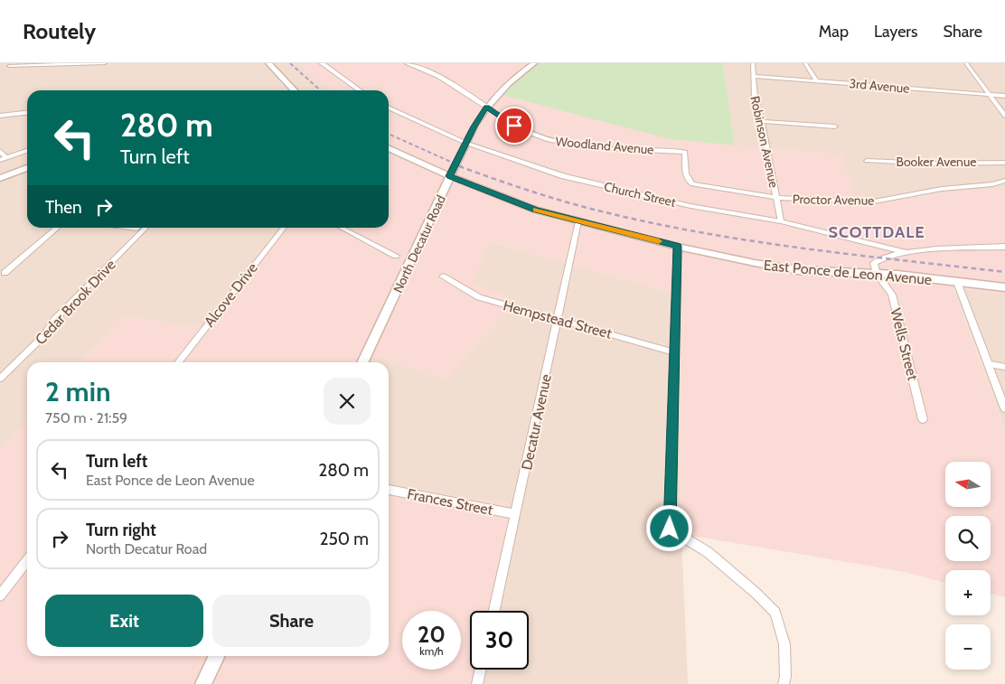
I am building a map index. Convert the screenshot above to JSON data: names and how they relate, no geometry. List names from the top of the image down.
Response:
{
  "streets": {
    "main road": ["North Decatur Road", "East Ponce de Leon Avenue"],
    "street": [
      "3rd Avenue",
      "Robinson Avenue",
      "Woodland Avenue",
      "Booker Avenue",
      "Church Street",
      "Proctor Avenue",
      "Alcove Drive",
      "Cedar Brook Drive",
      "Hempstead Street",
      "Wells Street",
      "Decatur Avenue",
      "Frances Street"
    ]
  },
  "crossings": [
    ["3rd Avenue", "Robinson Avenue"],
    ["Robinson Avenue", "Church Street"],
    ["Robinson Avenue", "Proctor Avenue"],
    ["Woodland Avenue", "Proctor Avenue"],
    ["Woodland Avenue", "North Decatur Road"],
    ["Church Street", "North Decatur Road"],
    ["North Decatur Road", "East Ponce de Leon Avenue"],
    ["East Ponce de Leon Avenue", "Wells Street"],
    ["East Ponce de Leon Avenue", "Decatur Avenue"],
    ["Hempstead Street", "Decatur Avenue"],
    ["Decatur Avenue", "Frances Street"]
  ],
  "districts": ["SCOTTDALE"],
  "north": "left",
  "page": {
    "header": "Routely",
    "nav": ["Map", "Layers", "Share"],
    "turn": ["280 m", "Turn left"],
    "then": "Then",
    "heading": ["2 min", "750 m · 21:59"],
    "list": [
      {
        "name": "Turn left",
        "note": "East Ponce de Leon Avenue",
        "value": "280 m"
      },
      {
        "name": "Turn right",
        "note": "North Decatur Road",
        "value": "250 m"
      }
    ],
    "map_buttons": ["+", "−"],
    "buttons": ["Exit", "Share"],
    "speed": "20 km/h",
    "limit": "30"
  }
}
